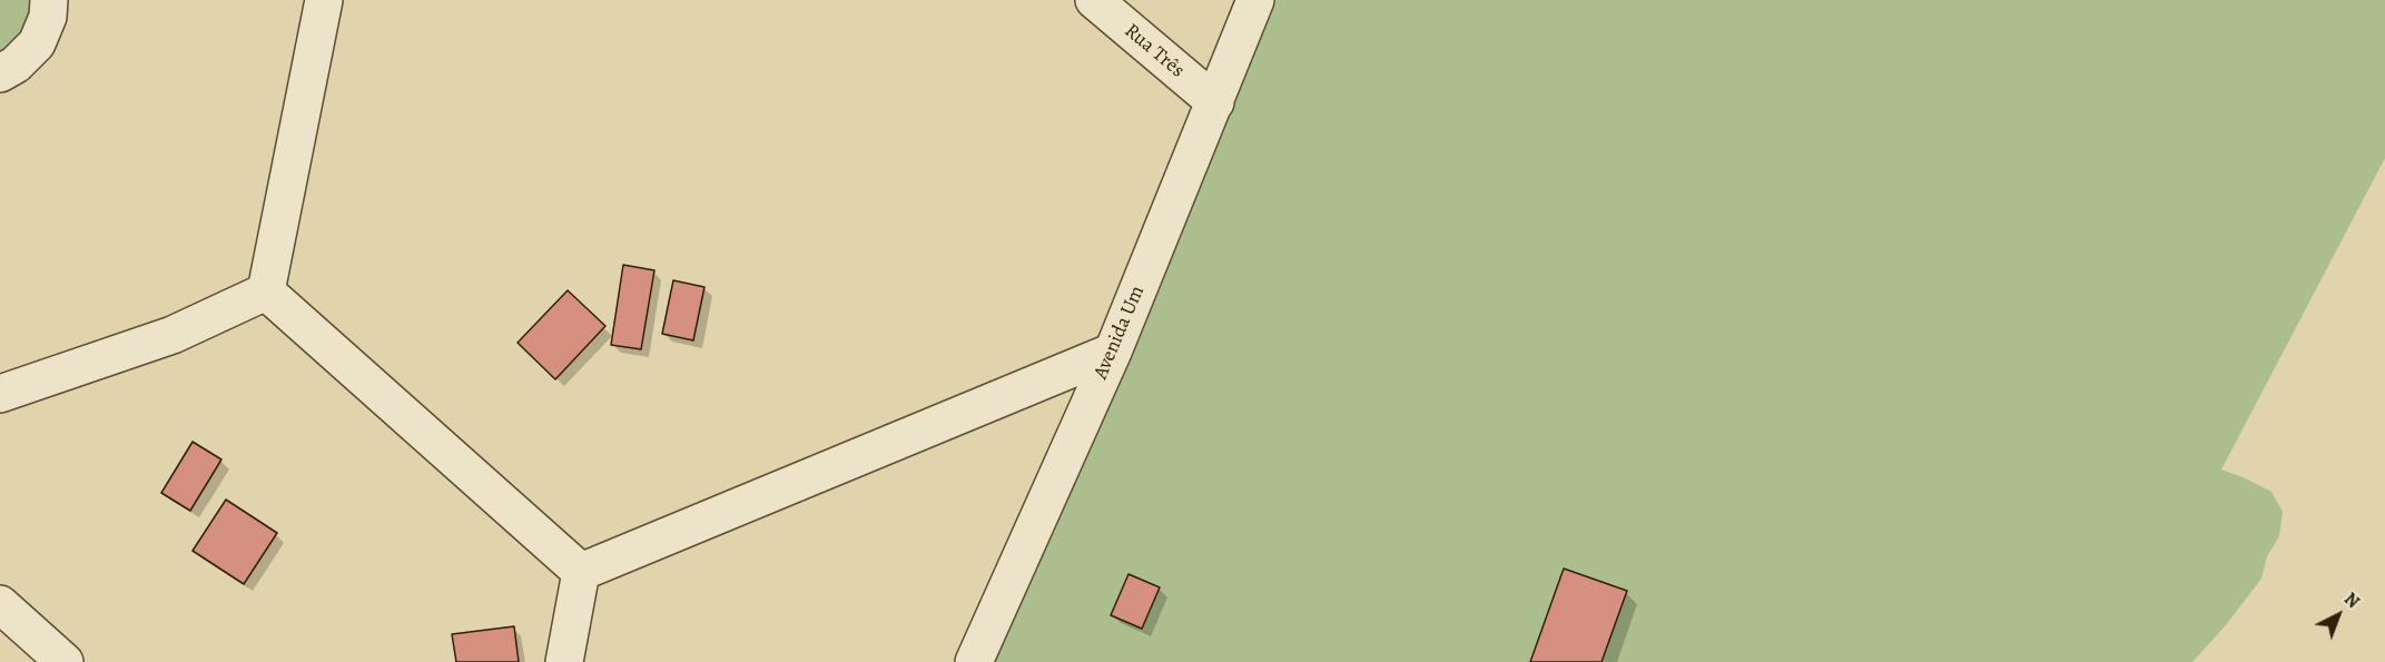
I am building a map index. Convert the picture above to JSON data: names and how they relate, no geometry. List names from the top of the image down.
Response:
{
  "streets": {
    "street": ["Rua Três", "Avenida Um"]
  },
  "crossings": [
    ["Rua Três", "Avenida Um"]
  ],
  "north": "top right"
}
